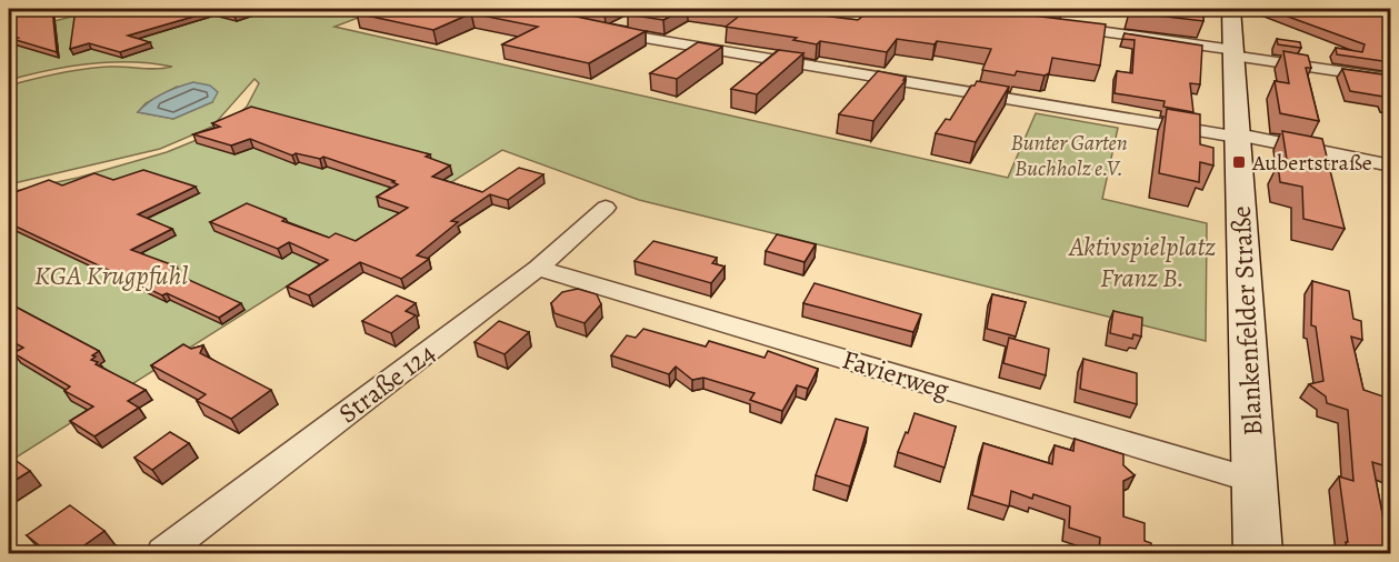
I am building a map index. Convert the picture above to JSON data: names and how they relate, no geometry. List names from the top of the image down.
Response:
{
  "streets": {
    "street": ["Blankenfelder Straße", "Favierweg", "Straße 124"]
  },
  "crossings": [
    ["Blankenfelder Straße", "Favierweg"],
    ["Favierweg", "Straße 124"]
  ],
  "parks": ["Bunter Garten Buchholz e.V.", "Aktivspielplatz Franz B.", "KGA Krugpfuhl"],
  "places": {
    "transit": ["Aubertstraße"]
  }
}
